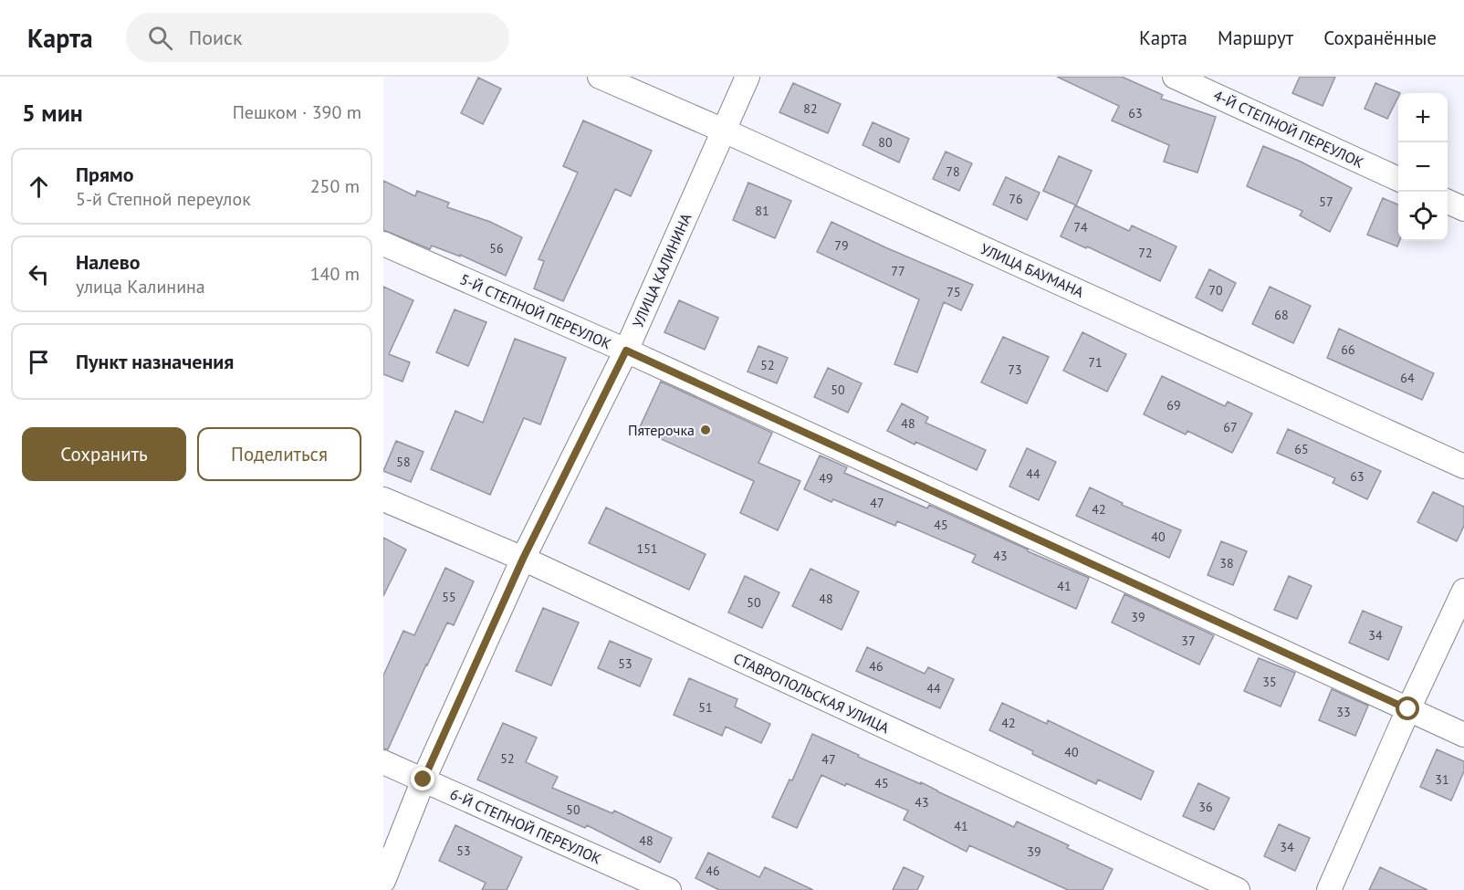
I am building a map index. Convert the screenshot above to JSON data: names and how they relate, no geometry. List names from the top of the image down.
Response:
{
  "streets": {
    "street": [
      "4-Й СТЕПНОЙ ПЕРЕУЛОК",
      "УЛИЦА КАЛИНИНА",
      "УЛИЦА БАУМАНА",
      "5-Й СТЕПНОЙ ПЕРЕУЛОК",
      "СТАВРОПОЛЬСКАЯ УЛИЦА",
      "6-Й СТЕПНОЙ ПЕРЕУЛОК"
    ]
  },
  "crossings": [
    ["УЛИЦА КАЛИНИНА", "УЛИЦА БАУМАНА"],
    ["УЛИЦА КАЛИНИНА", "5-Й СТЕПНОЙ ПЕРЕУЛОК"],
    ["УЛИЦА КАЛИНИНА", "СТАВРОПОЛЬСКАЯ УЛИЦА"],
    ["УЛИЦА КАЛИНИНА", "6-Й СТЕПНОЙ ПЕРЕУЛОК"]
  ],
  "places": ["Пятерочка"],
  "house_numbers": [
    "82",
    "63",
    "80",
    "78",
    "76",
    "57",
    "81",
    "74",
    "79",
    "56",
    "72",
    "77",
    "70",
    "75",
    "68",
    "66",
    "71",
    "52",
    "73",
    "64",
    "50",
    "69",
    "48",
    "67",
    "65",
    "58",
    "44",
    "63",
    "49",
    "47",
    "42",
    "45",
    "40",
    "151",
    "43",
    "38",
    "41",
    "55",
    "48",
    "50",
    "39",
    "34",
    "37",
    "53",
    "46",
    "35",
    "44",
    "51",
    "33",
    "42",
    "40",
    "52",
    "47",
    "31",
    "45",
    "43",
    "36",
    "50",
    "41",
    "48",
    "34",
    "53",
    "39",
    "46"
  ],
  "page": {
    "header": "Карта",
    "search": "Поиск",
    "nav": ["Карта", "Маршрут", "Сохранённые"],
    "heading": ["5 мин", "Пешком · 390 m"],
    "map_buttons": ["+", "−"],
    "list": [
      ["Прямо", "5-й Степной переулок", "250 m"],
      ["Налево", "улица Калинина", "140 m"],
      "Пункт назначения"
    ],
    "buttons": ["Сохранить", "Поделиться"]
  }
}
